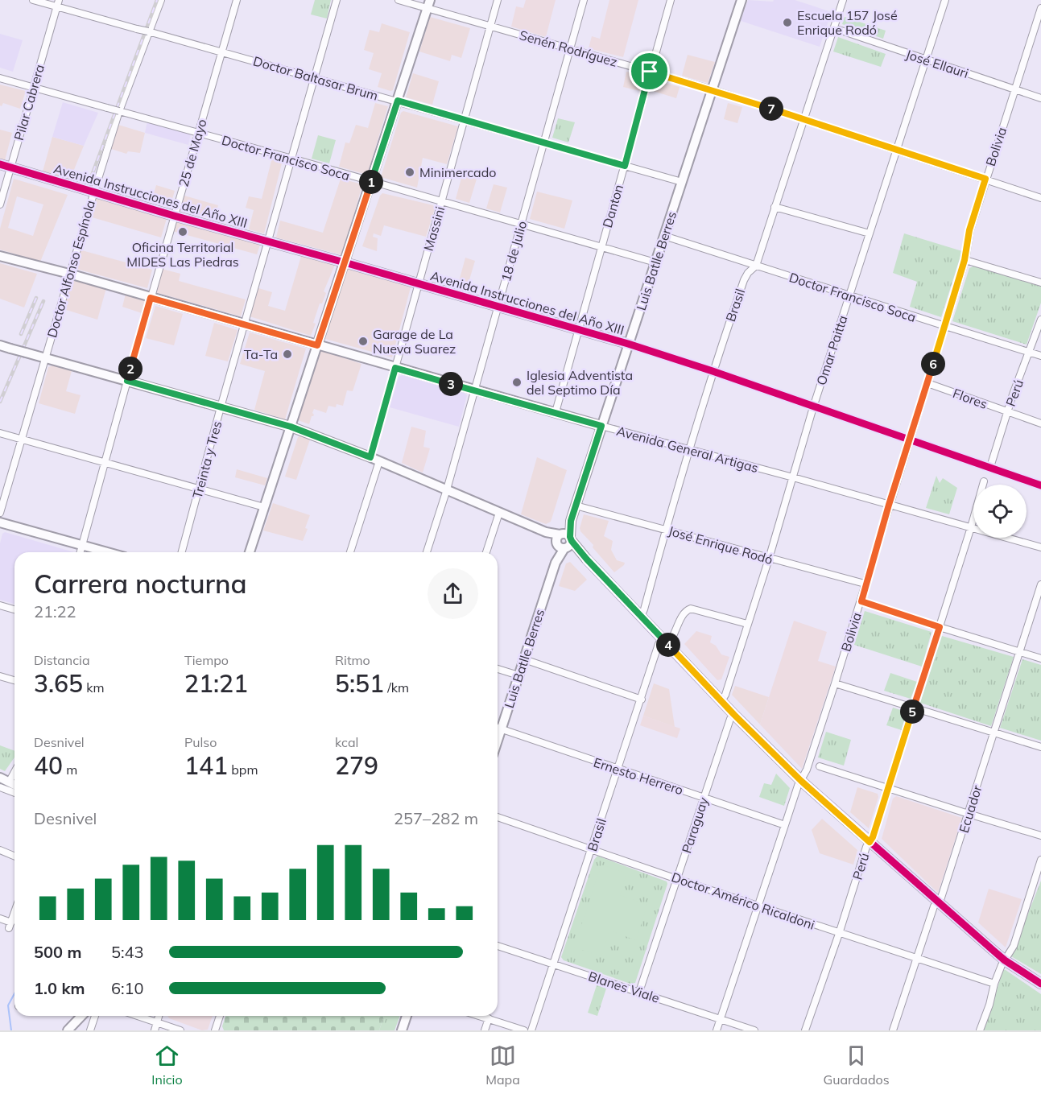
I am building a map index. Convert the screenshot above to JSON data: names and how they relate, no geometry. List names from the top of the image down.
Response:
{
  "streets": {
    "street": [
      "Senén Rodríguez",
      "José Ellauri",
      "Doctor Baltasar Brum",
      "Pilar Cabrera",
      "Bolivia",
      "25 de Mayo",
      "Doctor Francisco Soca",
      "Avenida Instrucciones del Año XIII",
      "Danton",
      "Massini",
      "18 de Julio",
      "Luis Batlle Berres",
      "Doctor Alfonso Espínola",
      "Brasil",
      "Omar Paitta",
      "Perú",
      "Flores",
      "Avenida General Artigas",
      "Treinta y Tres",
      "José Enrique Rodó",
      "Ernesto Herrero",
      "Ecuador",
      "Paraguay",
      "Doctor Américo Ricaldoni",
      "Blanes Viale"
    ]
  },
  "crossings": [
    ["Senén Rodríguez", "Bolivia"],
    ["Senén Rodríguez", "Danton"],
    ["Senén Rodríguez", "Massini"],
    ["Senén Rodríguez", "18 de Julio"],
    ["Senén Rodríguez", "Luis Batlle Berres"],
    ["Senén Rodríguez", "Brasil"],
    ["Senén Rodríguez", "Omar Paitta"],
    ["José Ellauri", "Bolivia"],
    ["José Ellauri", "Brasil"],
    ["José Ellauri", "Omar Paitta"],
    ["Doctor Baltasar Brum", "Pilar Cabrera"],
    ["Doctor Baltasar Brum", "25 de Mayo"],
    ["Doctor Baltasar Brum", "Danton"],
    ["Doctor Baltasar Brum", "Massini"],
    ["Doctor Baltasar Brum", "18 de Julio"],
    ["Doctor Baltasar Brum", "Luis Batlle Berres"],
    ["Doctor Baltasar Brum", "Doctor Alfonso Espínola"],
    ["Doctor Baltasar Brum", "Treinta y Tres"],
    ["Pilar Cabrera", "Doctor Francisco Soca"],
    ["Pilar Cabrera", "Avenida Instrucciones del Año XIII"],
    ["Bolivia", "Doctor Francisco Soca"],
    ["Bolivia", "Avenida Instrucciones del Año XIII"],
    ["Bolivia", "Flores"],
    ["Bolivia", "Avenida General Artigas"],
    ["Bolivia", "José Enrique Rodó"],
    ["Bolivia", "Ernesto Herrero"],
    ["Bolivia", "Doctor Américo Ricaldoni"],
    ["Bolivia", "Blanes Viale"],
    ["25 de Mayo", "Doctor Francisco Soca"],
    ["25 de Mayo", "Avenida Instrucciones del Año XIII"],
    ["25 de Mayo", "Avenida General Artigas"],
    ["Doctor Francisco Soca", "Danton"],
    ["Doctor Francisco Soca", "Massini"],
    ["Doctor Francisco Soca", "18 de Julio"],
    ["Doctor Francisco Soca", "Luis Batlle Berres"],
    ["Doctor Francisco Soca", "Doctor Alfonso Espínola"],
    ["Doctor Francisco Soca", "Brasil"],
    ["Doctor Francisco Soca", "Omar Paitta"],
    ["Doctor Francisco Soca", "Perú"],
    ["Doctor Francisco Soca", "Treinta y Tres"],
    ["Avenida Instrucciones del Año XIII", "Danton"],
    ["Avenida Instrucciones del Año XIII", "Massini"],
    ["Avenida Instrucciones del Año XIII", "18 de Julio"],
    ["Avenida Instrucciones del Año XIII", "Luis Batlle Berres"],
    ["Avenida Instrucciones del Año XIII", "Doctor Alfonso Espínola"],
    ["Avenida Instrucciones del Año XIII", "Brasil"],
    ["Avenida Instrucciones del Año XIII", "Omar Paitta"],
    ["Avenida Instrucciones del Año XIII", "Perú"],
    ["Avenida Instrucciones del Año XIII", "Treinta y Tres"],
    ["Danton", "Avenida General Artigas"],
    ["Massini", "Avenida General Artigas"],
    ["18 de Julio", "Avenida General Artigas"],
    ["Luis Batlle Berres", "Avenida General Artigas"],
    ["Luis Batlle Berres", "José Enrique Rodó"],
    ["Doctor Alfonso Espínola", "Avenida General Artigas"],
    ["Brasil", "Omar Paitta"],
    ["Brasil", "Avenida General Artigas"],
    ["Brasil", "José Enrique Rodó"],
    ["Brasil", "Ernesto Herrero"],
    ["Brasil", "Doctor Américo Ricaldoni"],
    ["Brasil", "Blanes Viale"],
    ["Omar Paitta", "Avenida General Artigas"],
    ["Omar Paitta", "José Enrique Rodó"],
    ["Perú", "Flores"],
    ["Perú", "Avenida General Artigas"],
    ["Perú", "Doctor Américo Ricaldoni"],
    ["Avenida General Artigas", "Treinta y Tres"],
    ["Ernesto Herrero", "Paraguay"],
    ["Ecuador", "Doctor Américo Ricaldoni"],
    ["Paraguay", "Doctor Américo Ricaldoni"],
    ["Paraguay", "Blanes Viale"]
  ],
  "places": [
    "Escuela 157 José Enrique Rodó",
    "Minimercado",
    "Oficina Territorial MIDES Las Piedras",
    "Garage de La Nueva Suarez",
    "Ta-Ta",
    "Iglesia Adventista del Septimo Día"
  ],
  "page": {
    "pins": [
      "7",
      "1",
      "6",
      "2",
      "3",
      "4",
      "5"
    ],
    "heading": ["Carrera nocturna", "21:22"],
    "stats": [
      ["Distancia", "3.65 km"],
      ["Tiempo", "21:21"],
      ["Ritmo", "5:51 /km"],
      ["Desnivel", "40 m"],
      ["Pulso", "141 bpm"],
      ["kcal", "279"]
    ],
    "chart": ["Desnivel", "257–282 m"],
    "list": [
      {
        "name": "500 m",
        "note": "5:43"
      },
      {
        "name": "1.0 km",
        "note": "6:10"
      }
    ],
    "tabs": ["Inicio", "Mapa", "Guardados"]
  }
}
